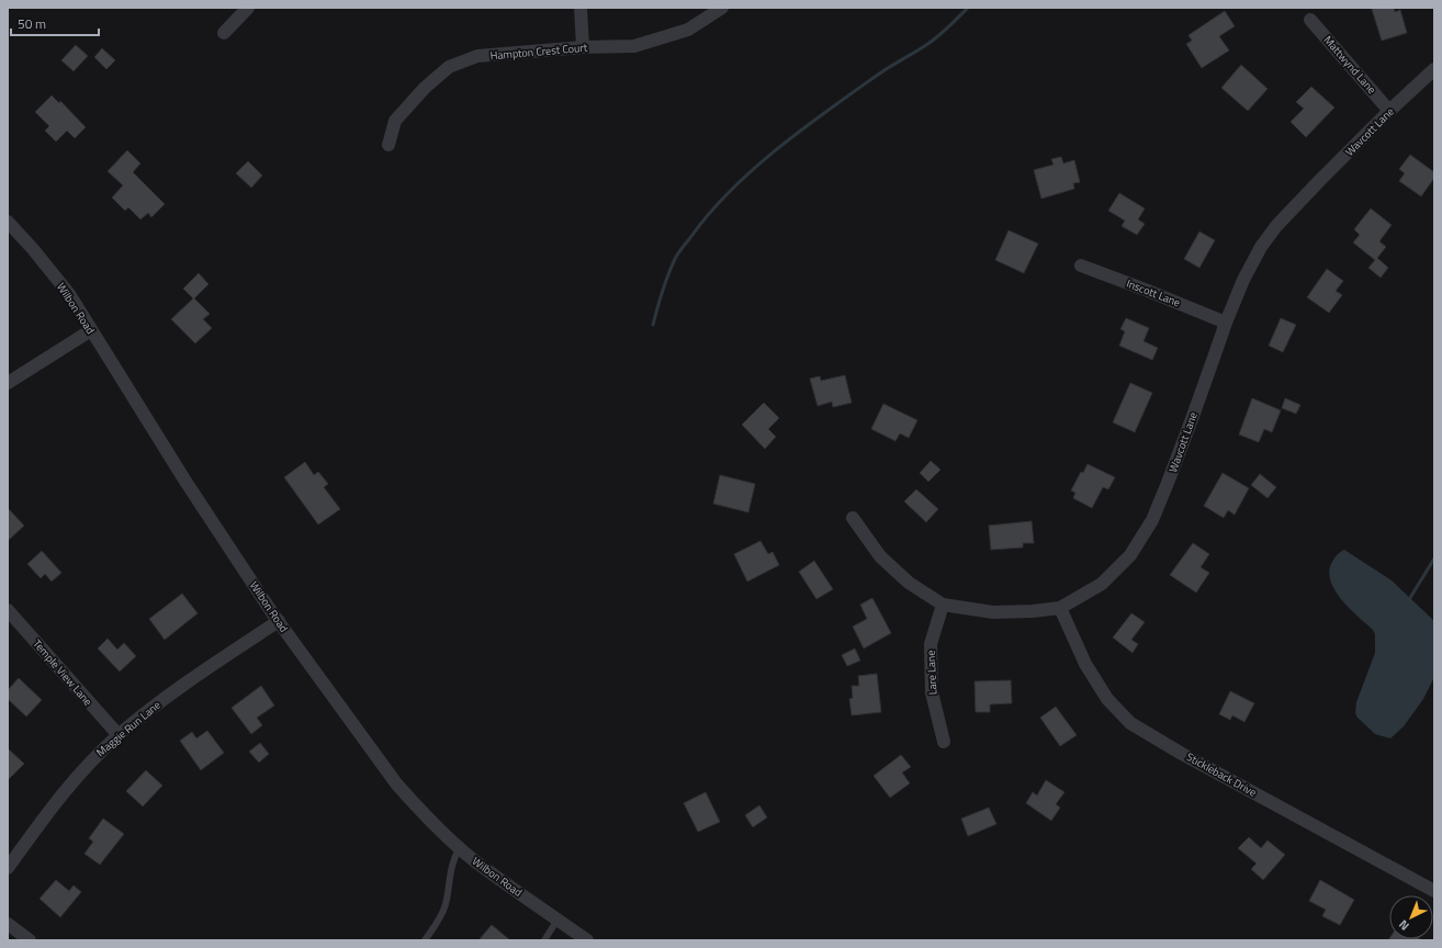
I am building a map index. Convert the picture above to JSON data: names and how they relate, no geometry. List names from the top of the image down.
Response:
{
  "streets": {
    "street": [
      "Hampton Crest Court",
      "Mattwynd Lane",
      "Wavcott Lane",
      "Inscott Lane",
      "Wilbon Road",
      "Temple View Lane",
      "Lare Lane",
      "Maggie Run Lane",
      "Stickleback Drive"
    ]
  },
  "crossings": [
    ["Mattwynd Lane", "Wavcott Lane"],
    ["Wavcott Lane", "Inscott Lane"],
    ["Wavcott Lane", "Lare Lane"],
    ["Wavcott Lane", "Stickleback Drive"],
    ["Wilbon Road", "Maggie Run Lane"],
    ["Temple View Lane", "Maggie Run Lane"]
  ],
  "scale_bar": "50 m",
  "north": "bottom left"
}
